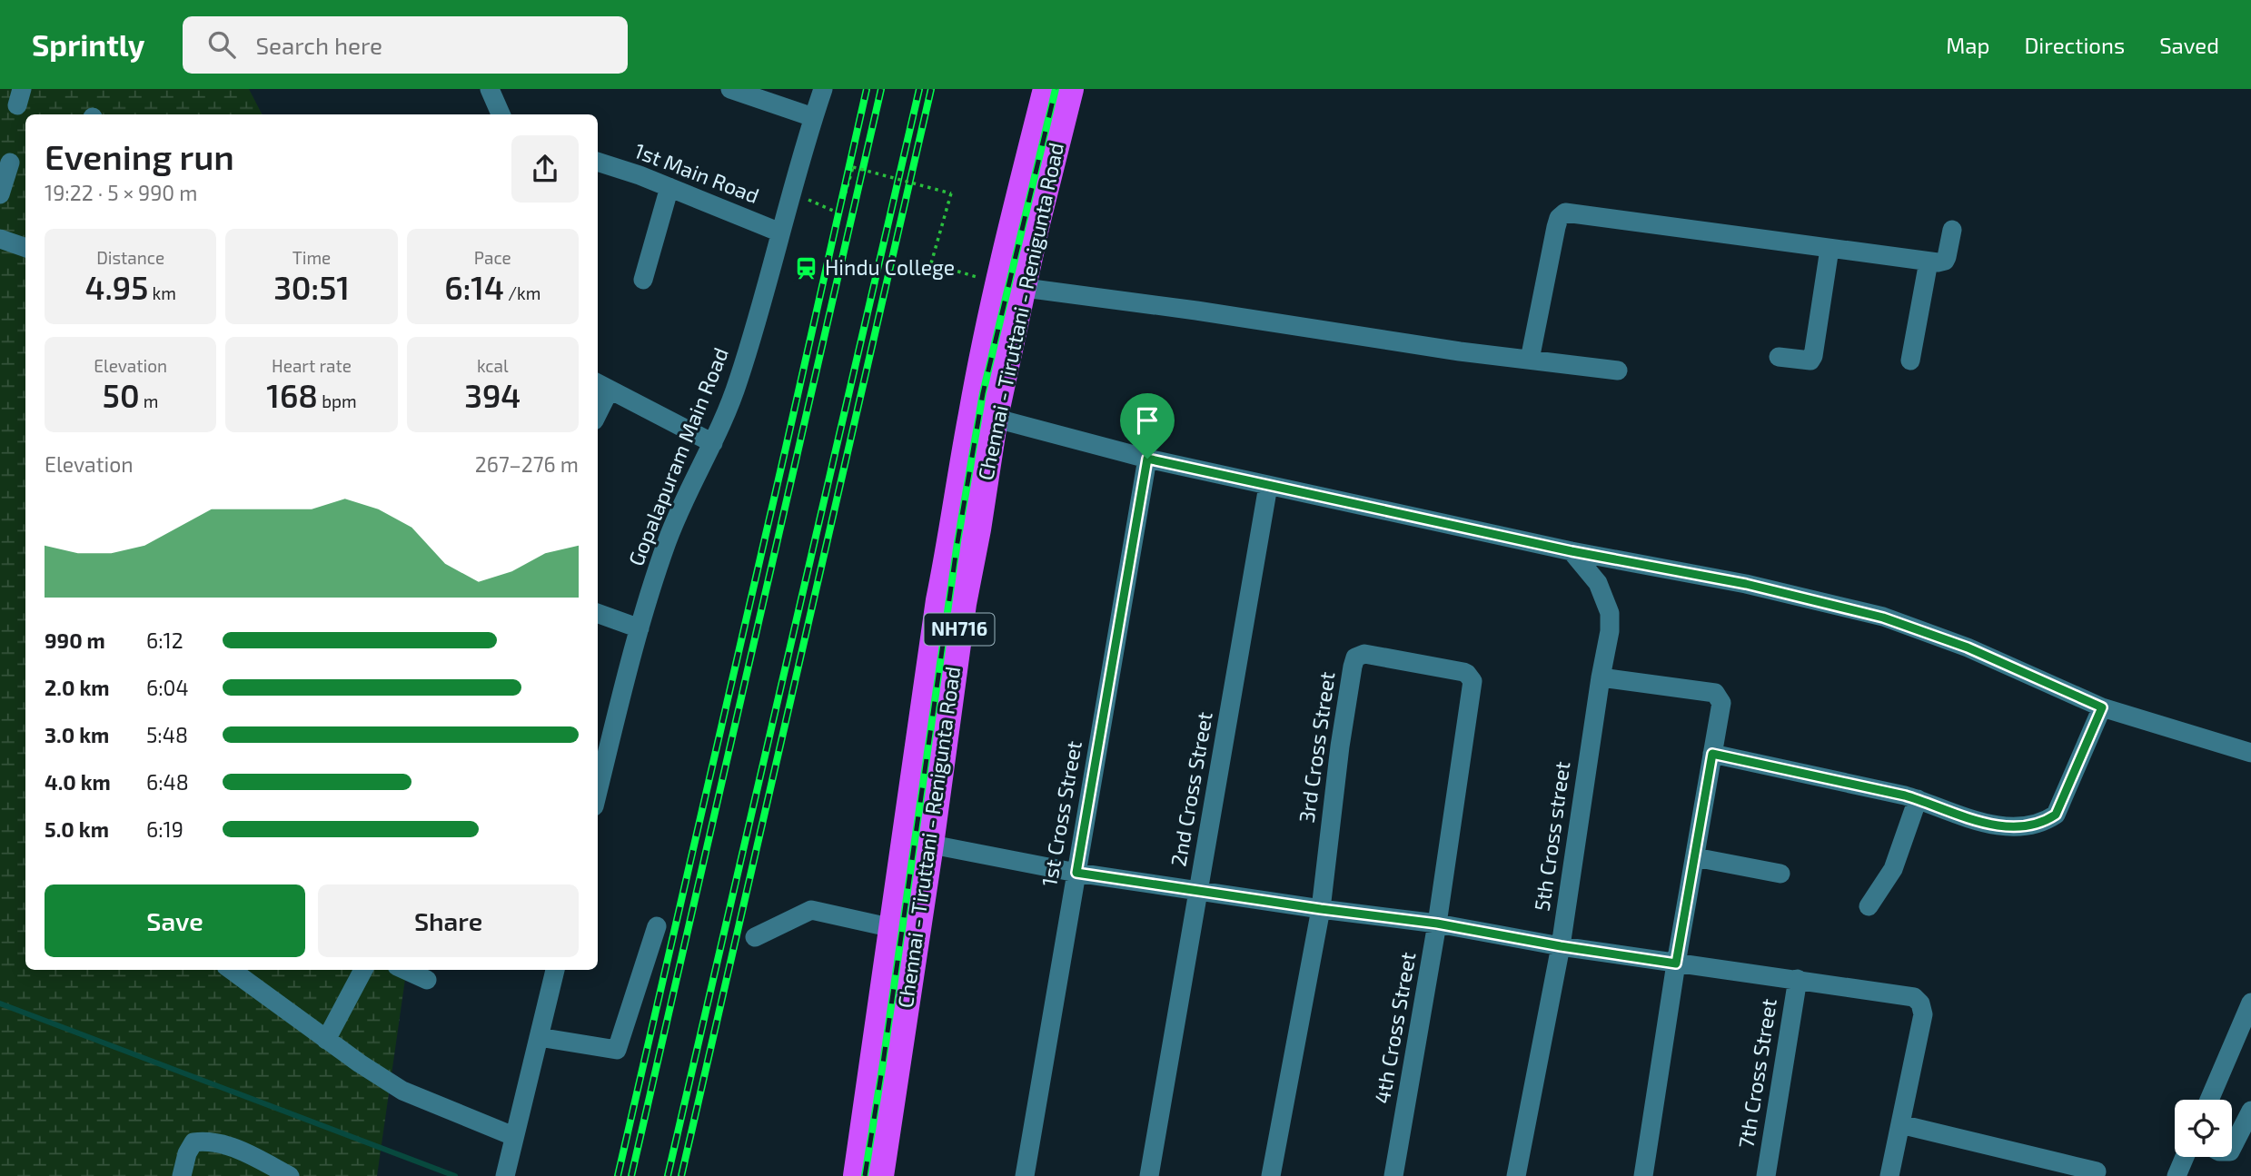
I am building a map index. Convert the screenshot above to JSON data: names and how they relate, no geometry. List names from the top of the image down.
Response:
{
  "streets": {
    "highway": ["Chennai - Tiruttani - Renigunta Road", "NH716"],
    "street": [
      "1st Main Road",
      "Gopalapuram Main Road",
      "3rd Cross Street",
      "2nd Cross Street",
      "1st Cross Street",
      "5th Cross street",
      "4th Cross Street",
      "7th Cross Street"
    ]
  },
  "crossings": [
    ["1st Main Road", "Gopalapuram Main Road"],
    ["3rd Cross Street", "4th Cross Street"]
  ],
  "places": {
    "station": ["Hindu College"]
  },
  "page": {
    "header": "Sprintly",
    "search": "Search here",
    "nav": ["Map", "Directions", "Saved"],
    "heading": ["Evening run", "19:22 · 5 × 990 m"],
    "stats": [
      ["Distance", "4.95 km"],
      ["Time", "30:51"],
      ["Pace", "6:14 /km"],
      ["Elevation", "50 m"],
      ["Heart rate", "168 bpm"],
      ["kcal", "394"]
    ],
    "chart": ["Elevation", "267–276 m"],
    "list": [
      {
        "name": "990 m",
        "note": "6:12"
      },
      {
        "name": "2.0 km",
        "note": "6:04"
      },
      {
        "name": "3.0 km",
        "note": "5:48"
      },
      {
        "name": "4.0 km",
        "note": "6:48"
      },
      {
        "name": "5.0 km",
        "note": "6:19"
      }
    ],
    "buttons": ["Save", "Share"]
  }
}
